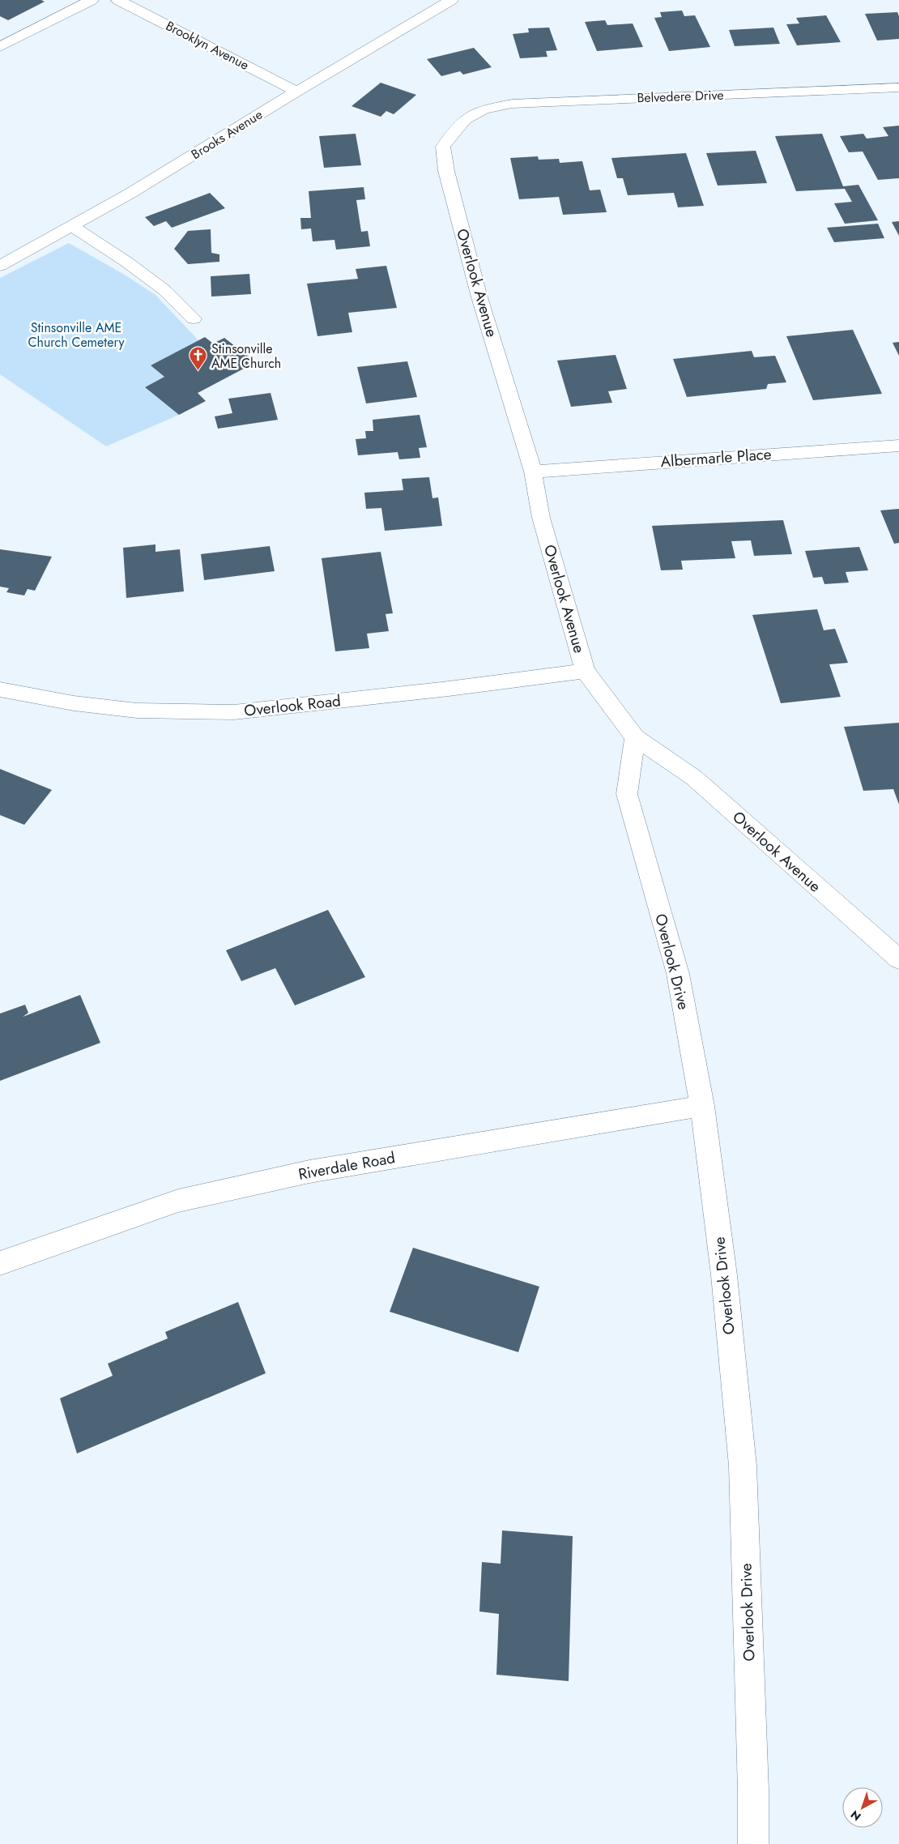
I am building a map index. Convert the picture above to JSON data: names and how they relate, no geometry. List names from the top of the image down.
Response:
{
  "streets": {
    "street": [
      "Brooklyn Avenue",
      "Belvedere Drive",
      "Brooks Avenue",
      "Overlook Avenue",
      "Albermarle Place",
      "Overlook Road",
      "Overlook Drive",
      "Riverdale Road"
    ]
  },
  "crossings": [
    ["Brooklyn Avenue", "Brooks Avenue"],
    ["Belvedere Drive", "Overlook Avenue"],
    ["Overlook Avenue", "Albermarle Place"],
    ["Overlook Avenue", "Overlook Road"],
    ["Overlook Avenue", "Overlook Drive"],
    ["Overlook Drive", "Riverdale Road"]
  ],
  "parks": ["Stinsonville AME Church Cemetery"],
  "places": {
    "church": ["Stinsonville AME Church"]
  },
  "north": "bottom left"
}
